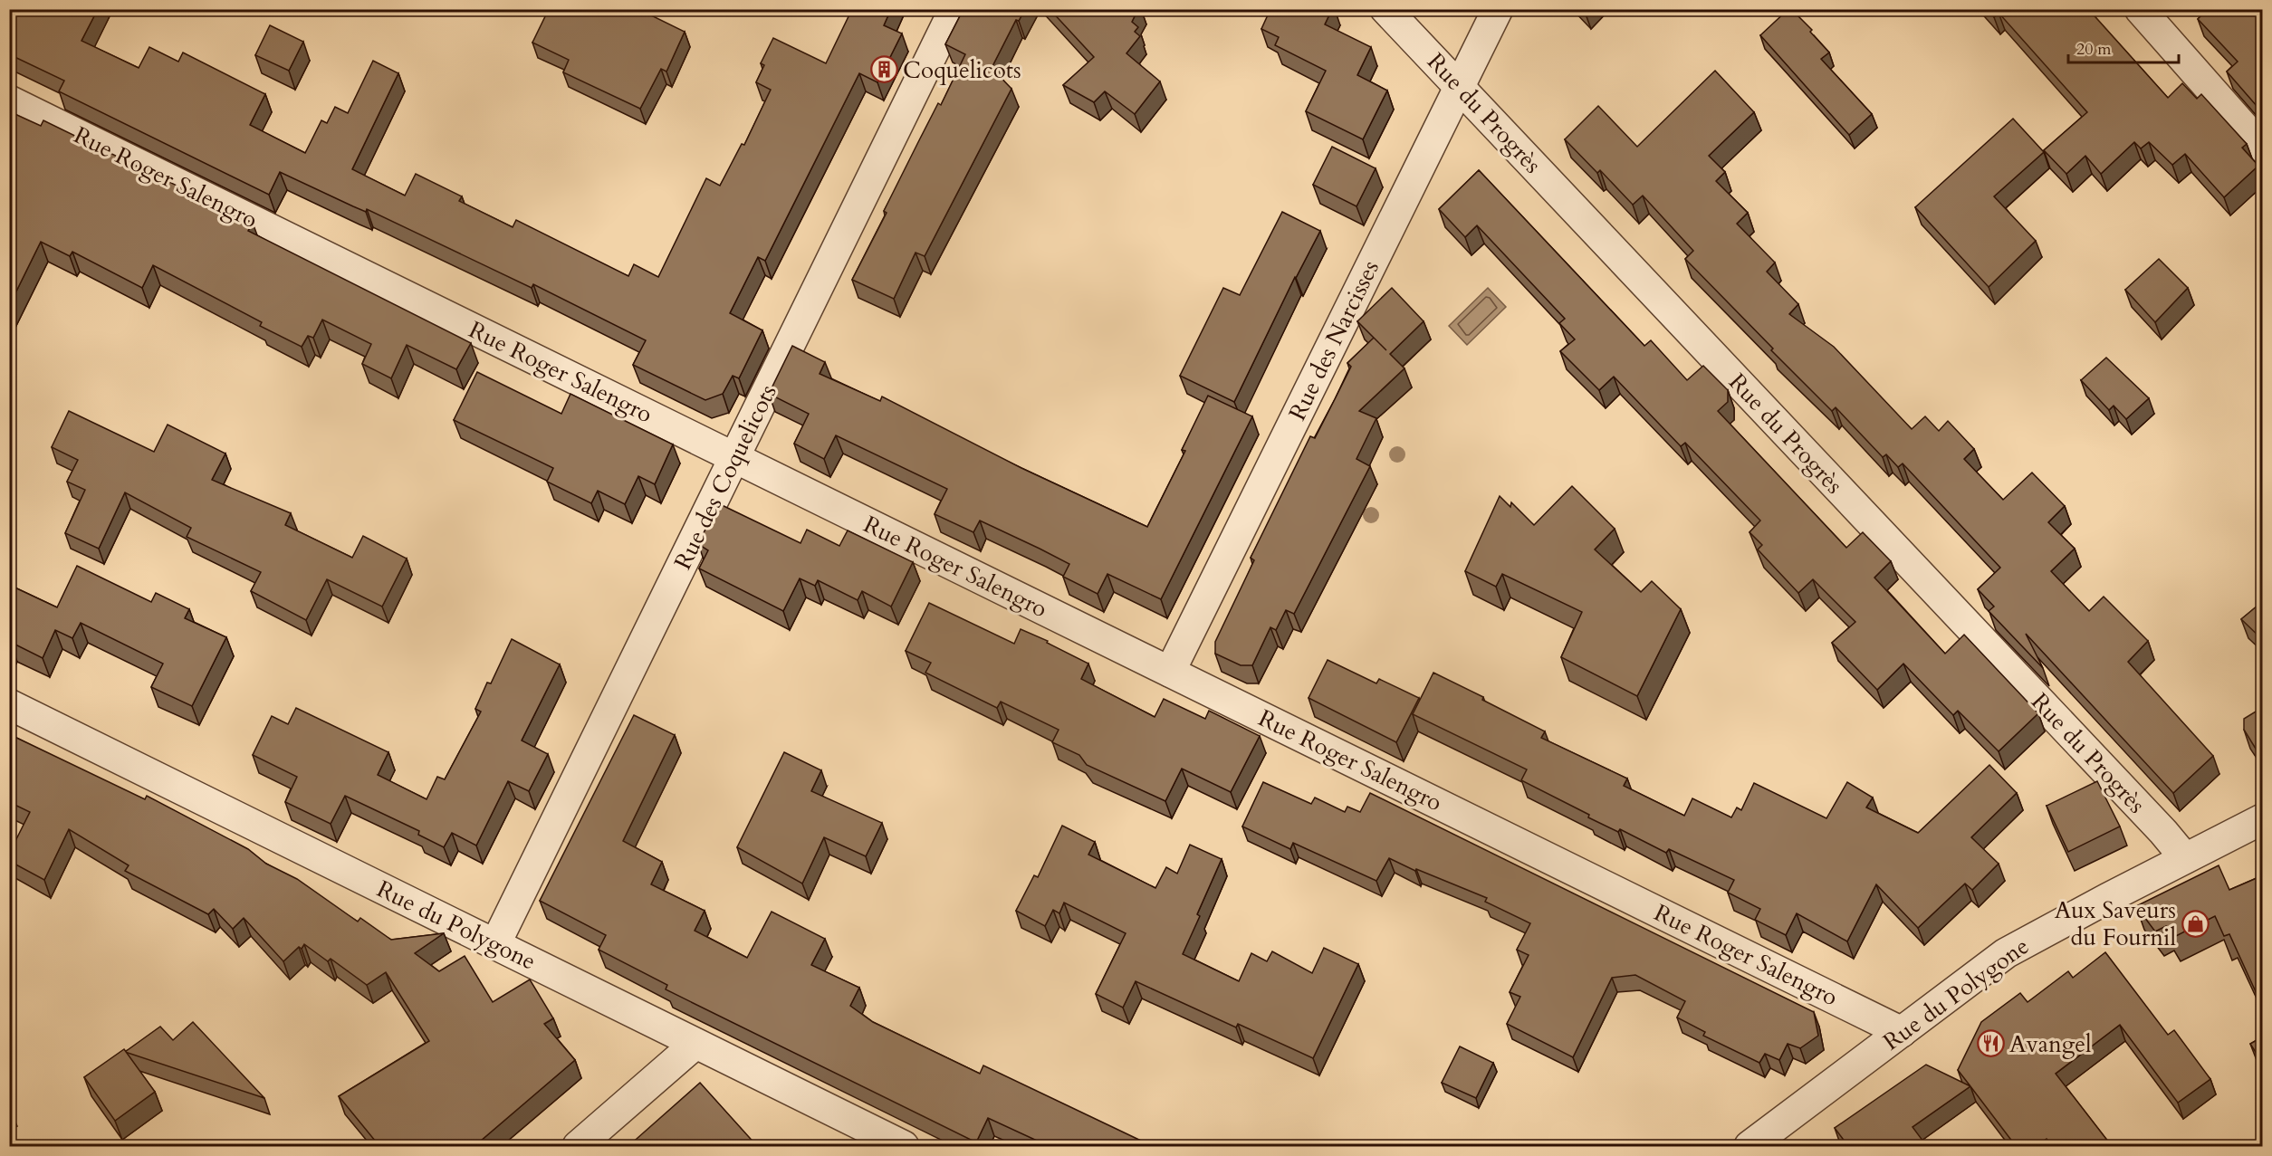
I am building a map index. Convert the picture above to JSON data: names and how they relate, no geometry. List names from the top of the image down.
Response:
{
  "streets": {
    "street": [
      "Rue du Progrès",
      "Rue Roger Salengro",
      "Rue des Narcisses",
      "Rue des Coquelicots",
      "Rue du Polygone"
    ]
  },
  "crossings": [
    ["Rue du Progrès", "Rue des Narcisses"],
    ["Rue du Progrès", "Rue du Polygone"],
    ["Rue Roger Salengro", "Rue des Narcisses"],
    ["Rue Roger Salengro", "Rue des Coquelicots"],
    ["Rue Roger Salengro", "Rue du Polygone"],
    ["Rue des Coquelicots", "Rue du Polygone"]
  ],
  "places": {
    "building": ["Coquelicots"],
    "shop": ["Aux Saveurs du Fournil"],
    "restaurant": ["Avangel"]
  },
  "scale_bar": "20 m"
}
